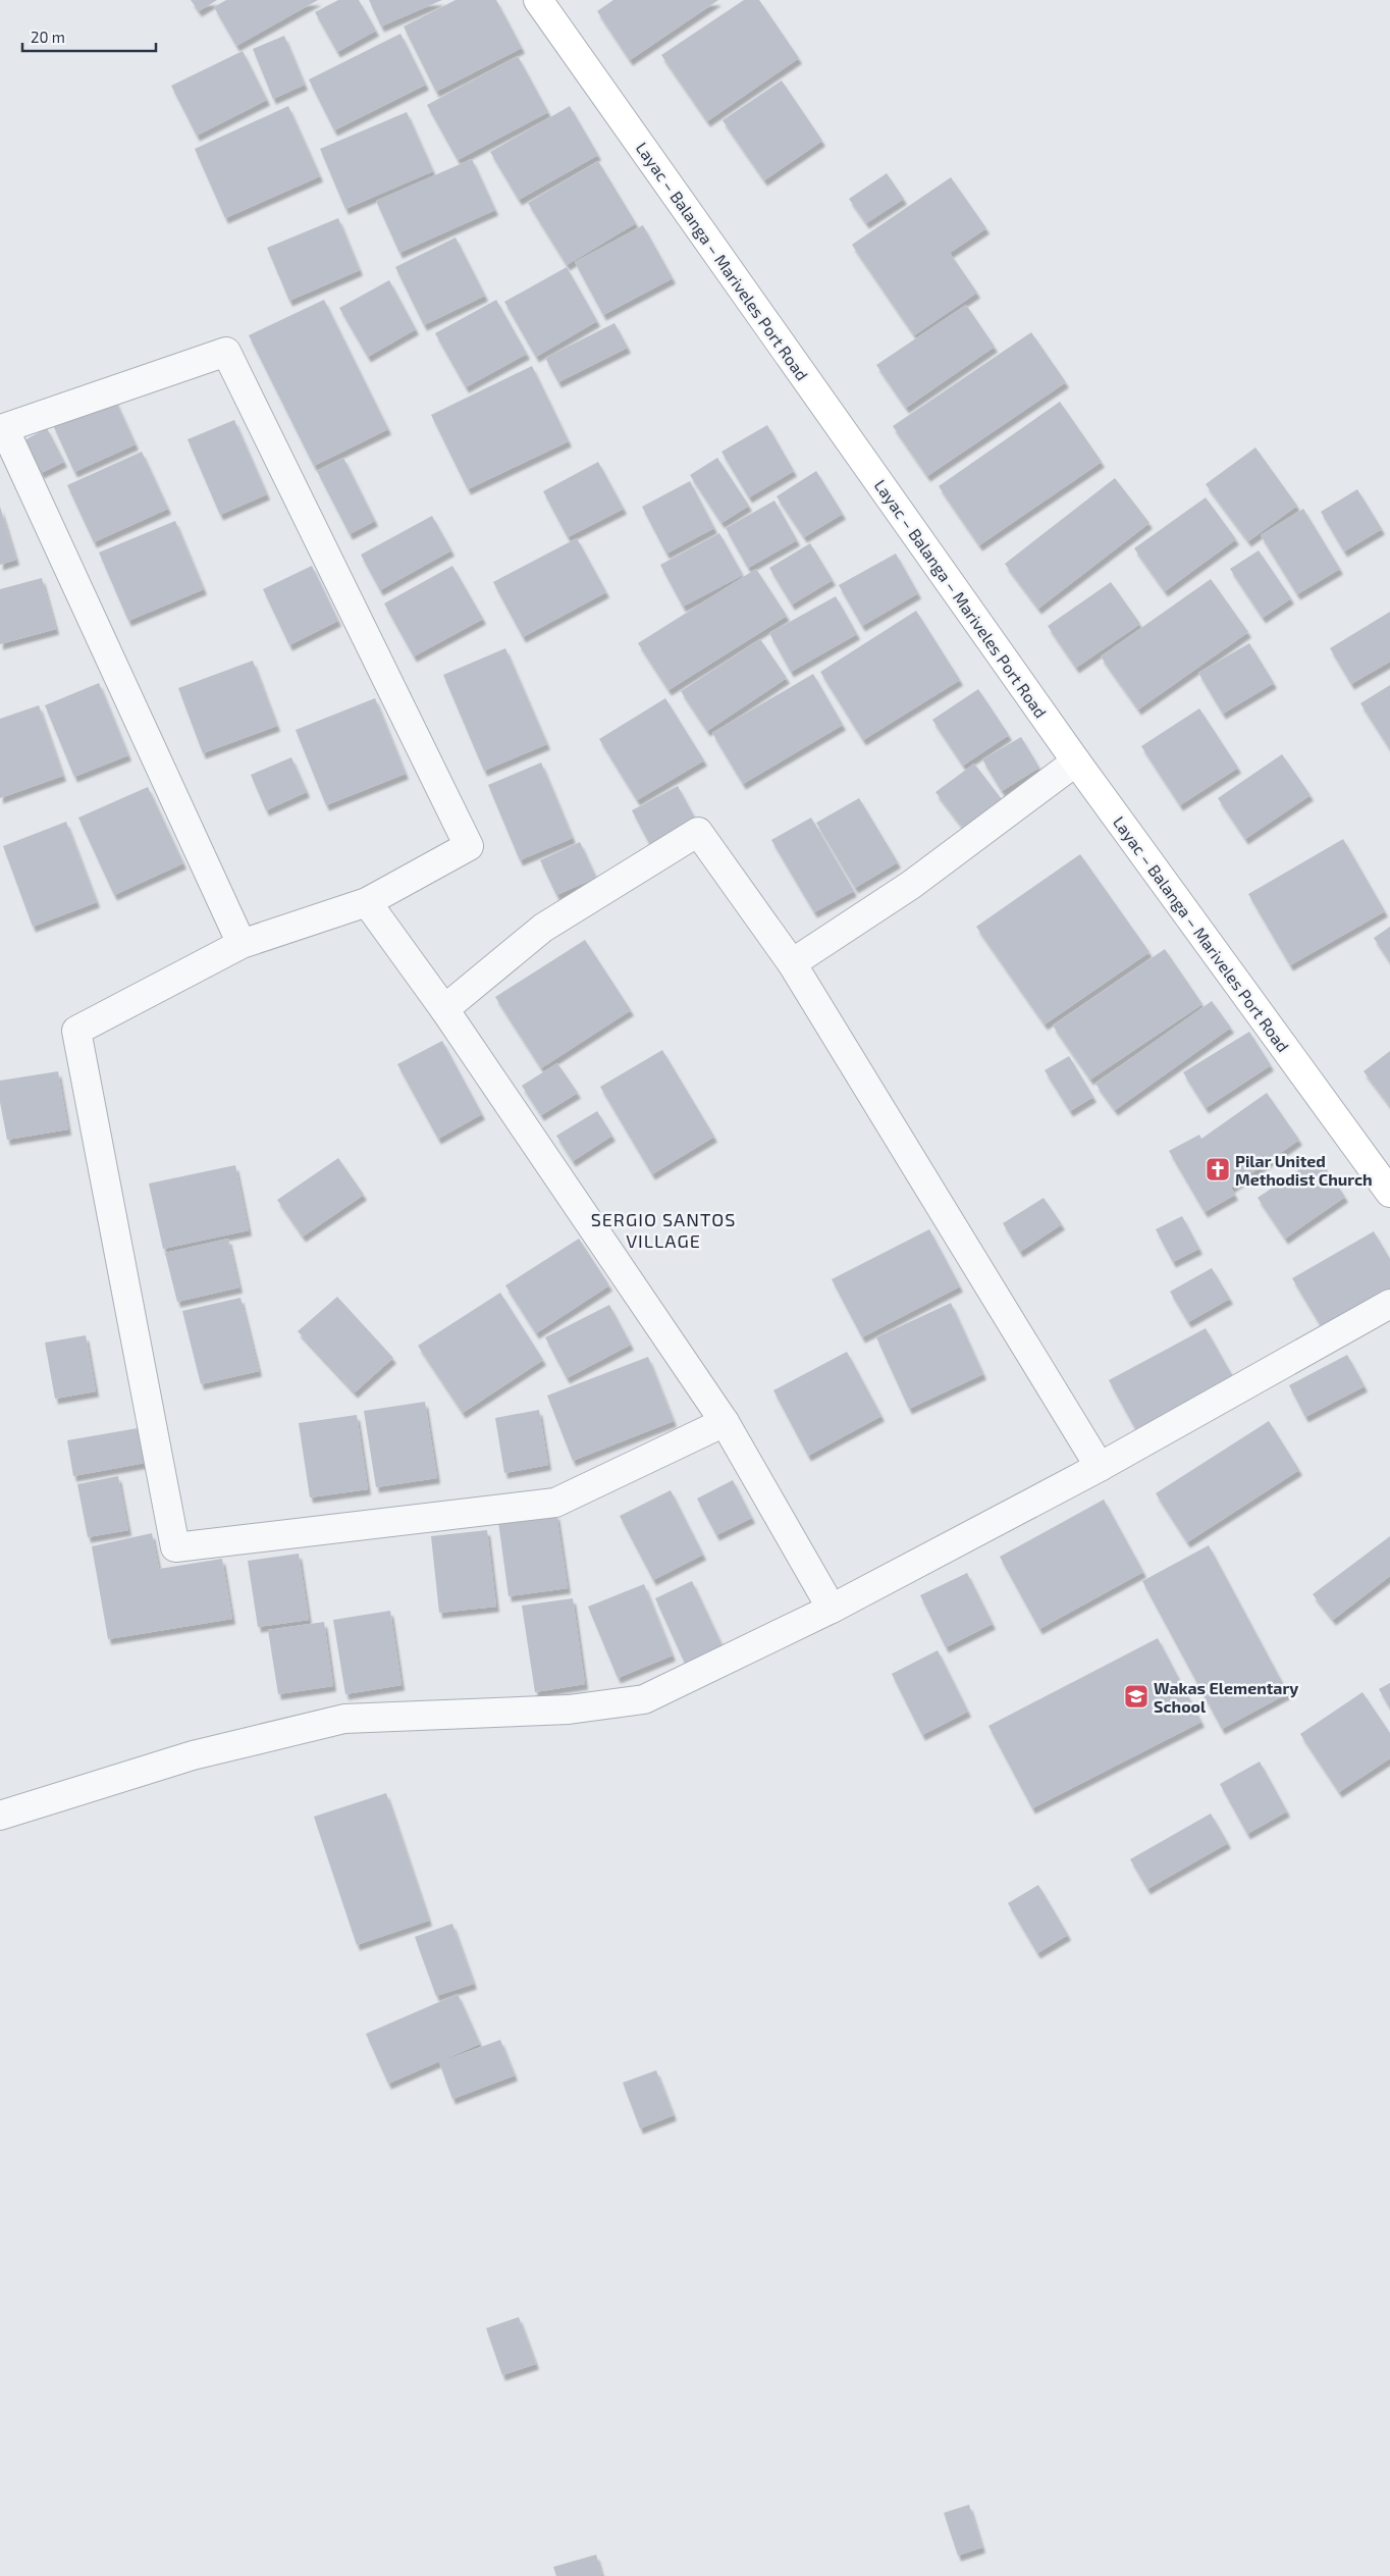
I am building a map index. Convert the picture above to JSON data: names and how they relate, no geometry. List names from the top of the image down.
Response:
{
  "streets": {
    "main road": ["Layac – Balanga – Mariveles Port Road"]
  },
  "districts": ["SERGIO SANTOS VILLAGE"],
  "places": {
    "church": ["Pilar United Methodist Church"],
    "school or university": ["Wakas Elementary School"]
  },
  "scale_bar": "20 m"
}
